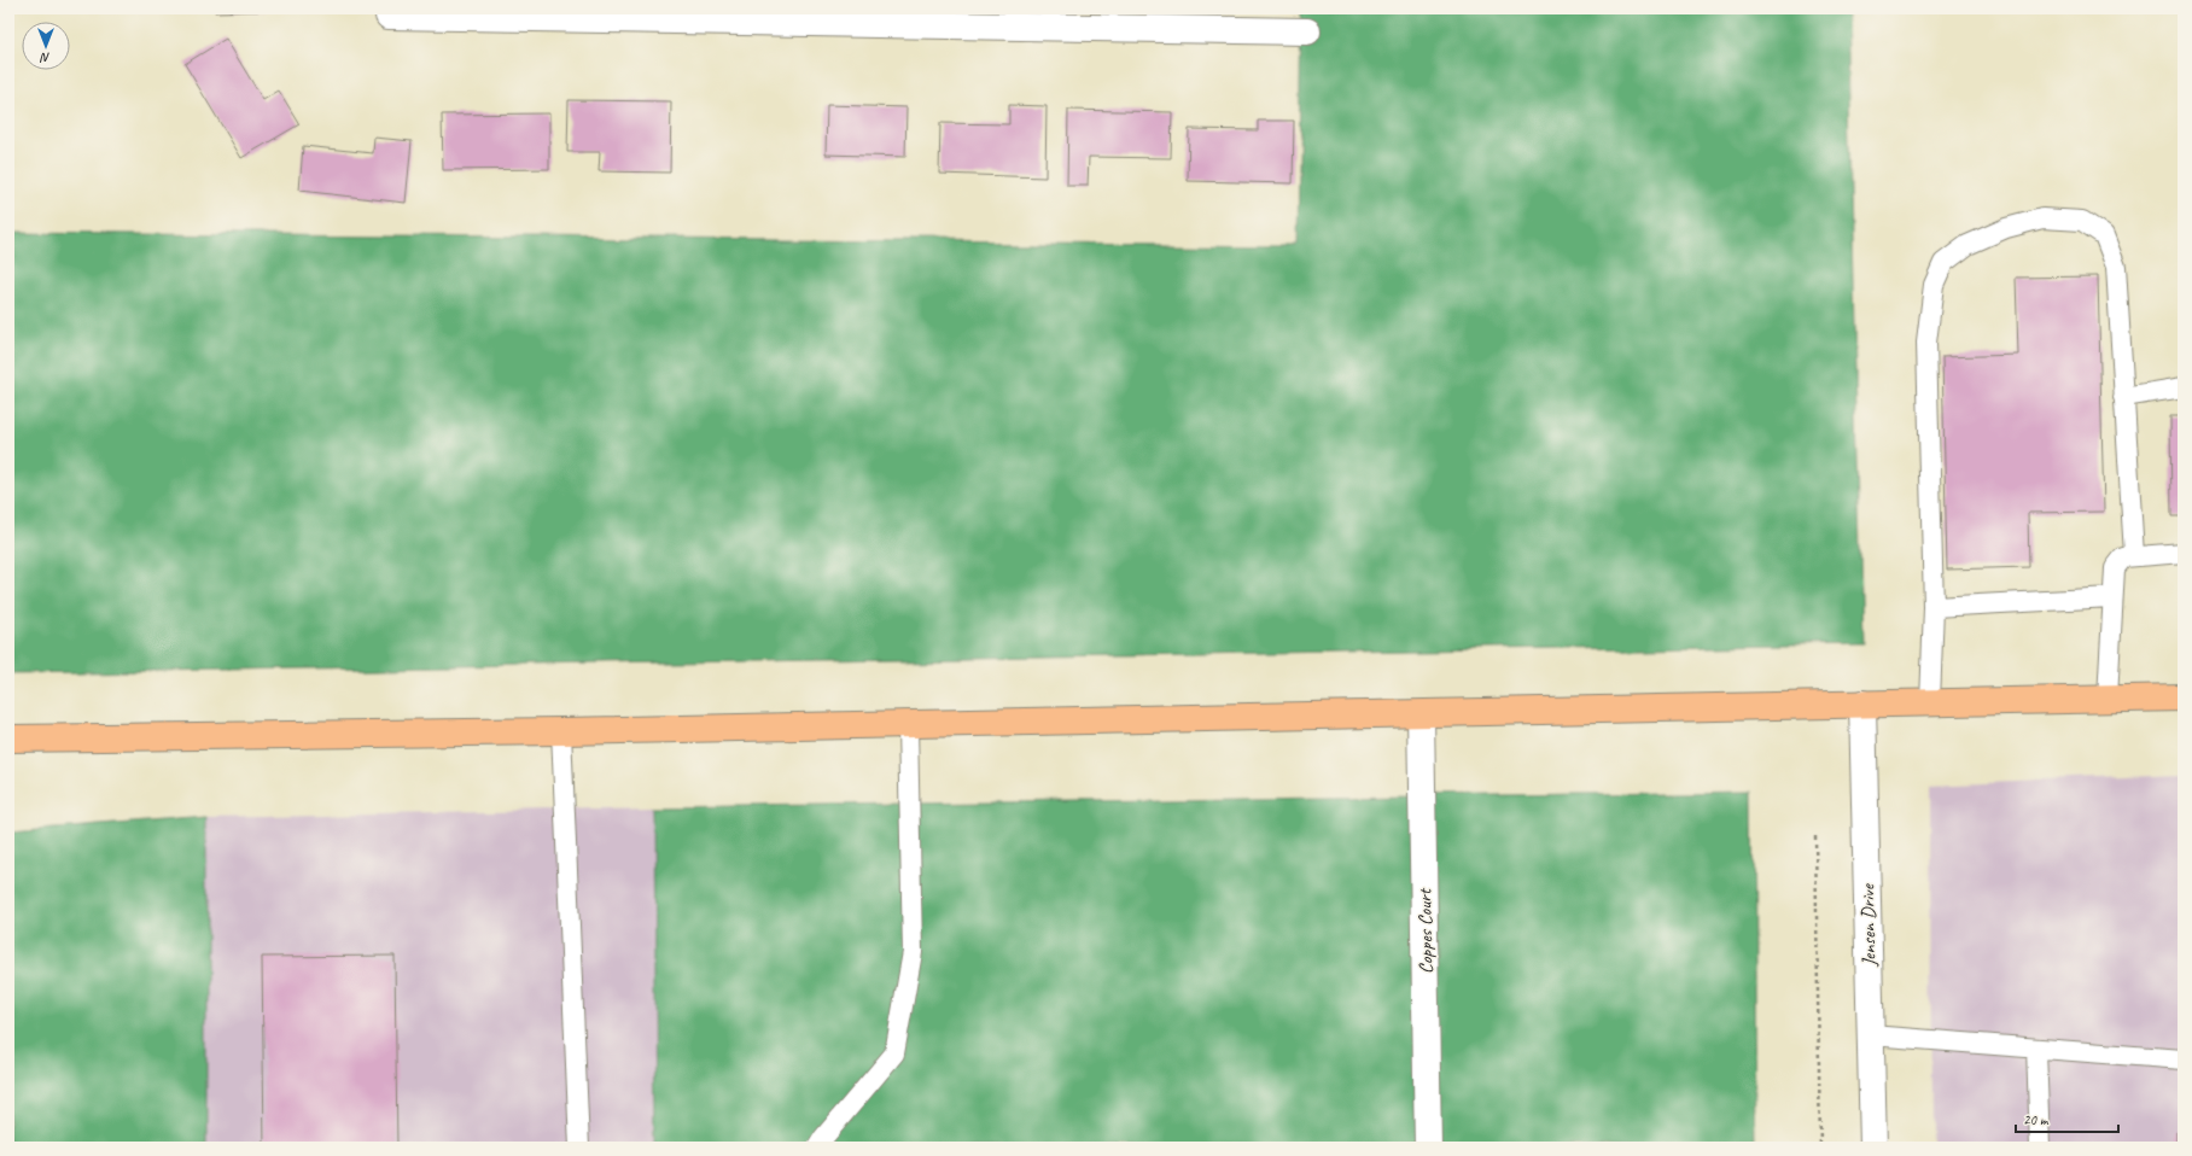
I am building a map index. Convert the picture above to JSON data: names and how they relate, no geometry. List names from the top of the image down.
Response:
{
  "streets": {
    "street": ["Jensen Drive", "Coppes Court"]
  },
  "scale_bar": "20 m",
  "north": "bottom"
}
